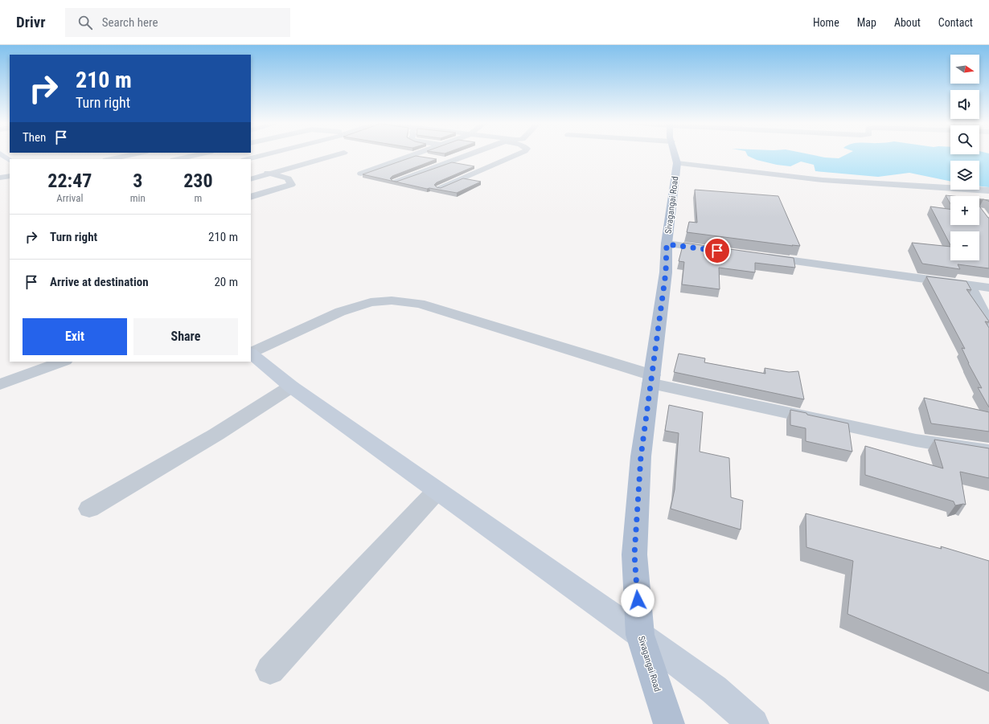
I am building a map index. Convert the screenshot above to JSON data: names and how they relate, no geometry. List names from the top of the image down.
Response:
{
  "streets": {
    "main road": ["Sivagangai Road"]
  },
  "north": "right",
  "page": {
    "header": "Drivr",
    "search": "Search here",
    "nav": [
      "Home",
      "Map",
      "About",
      "Contact"
    ],
    "map_buttons": ["+", "−"],
    "turn": ["210 m", "Turn right"],
    "then": "Then",
    "eta": [
      "22:47",
      "Arrival",
      "3",
      "min",
      "230",
      "m"
    ],
    "list": [
      {
        "name": "Turn right",
        "value": "210 m"
      },
      {
        "name": "Arrive at destination",
        "value": "20 m"
      }
    ],
    "buttons": ["Exit", "Share"]
  }
}
